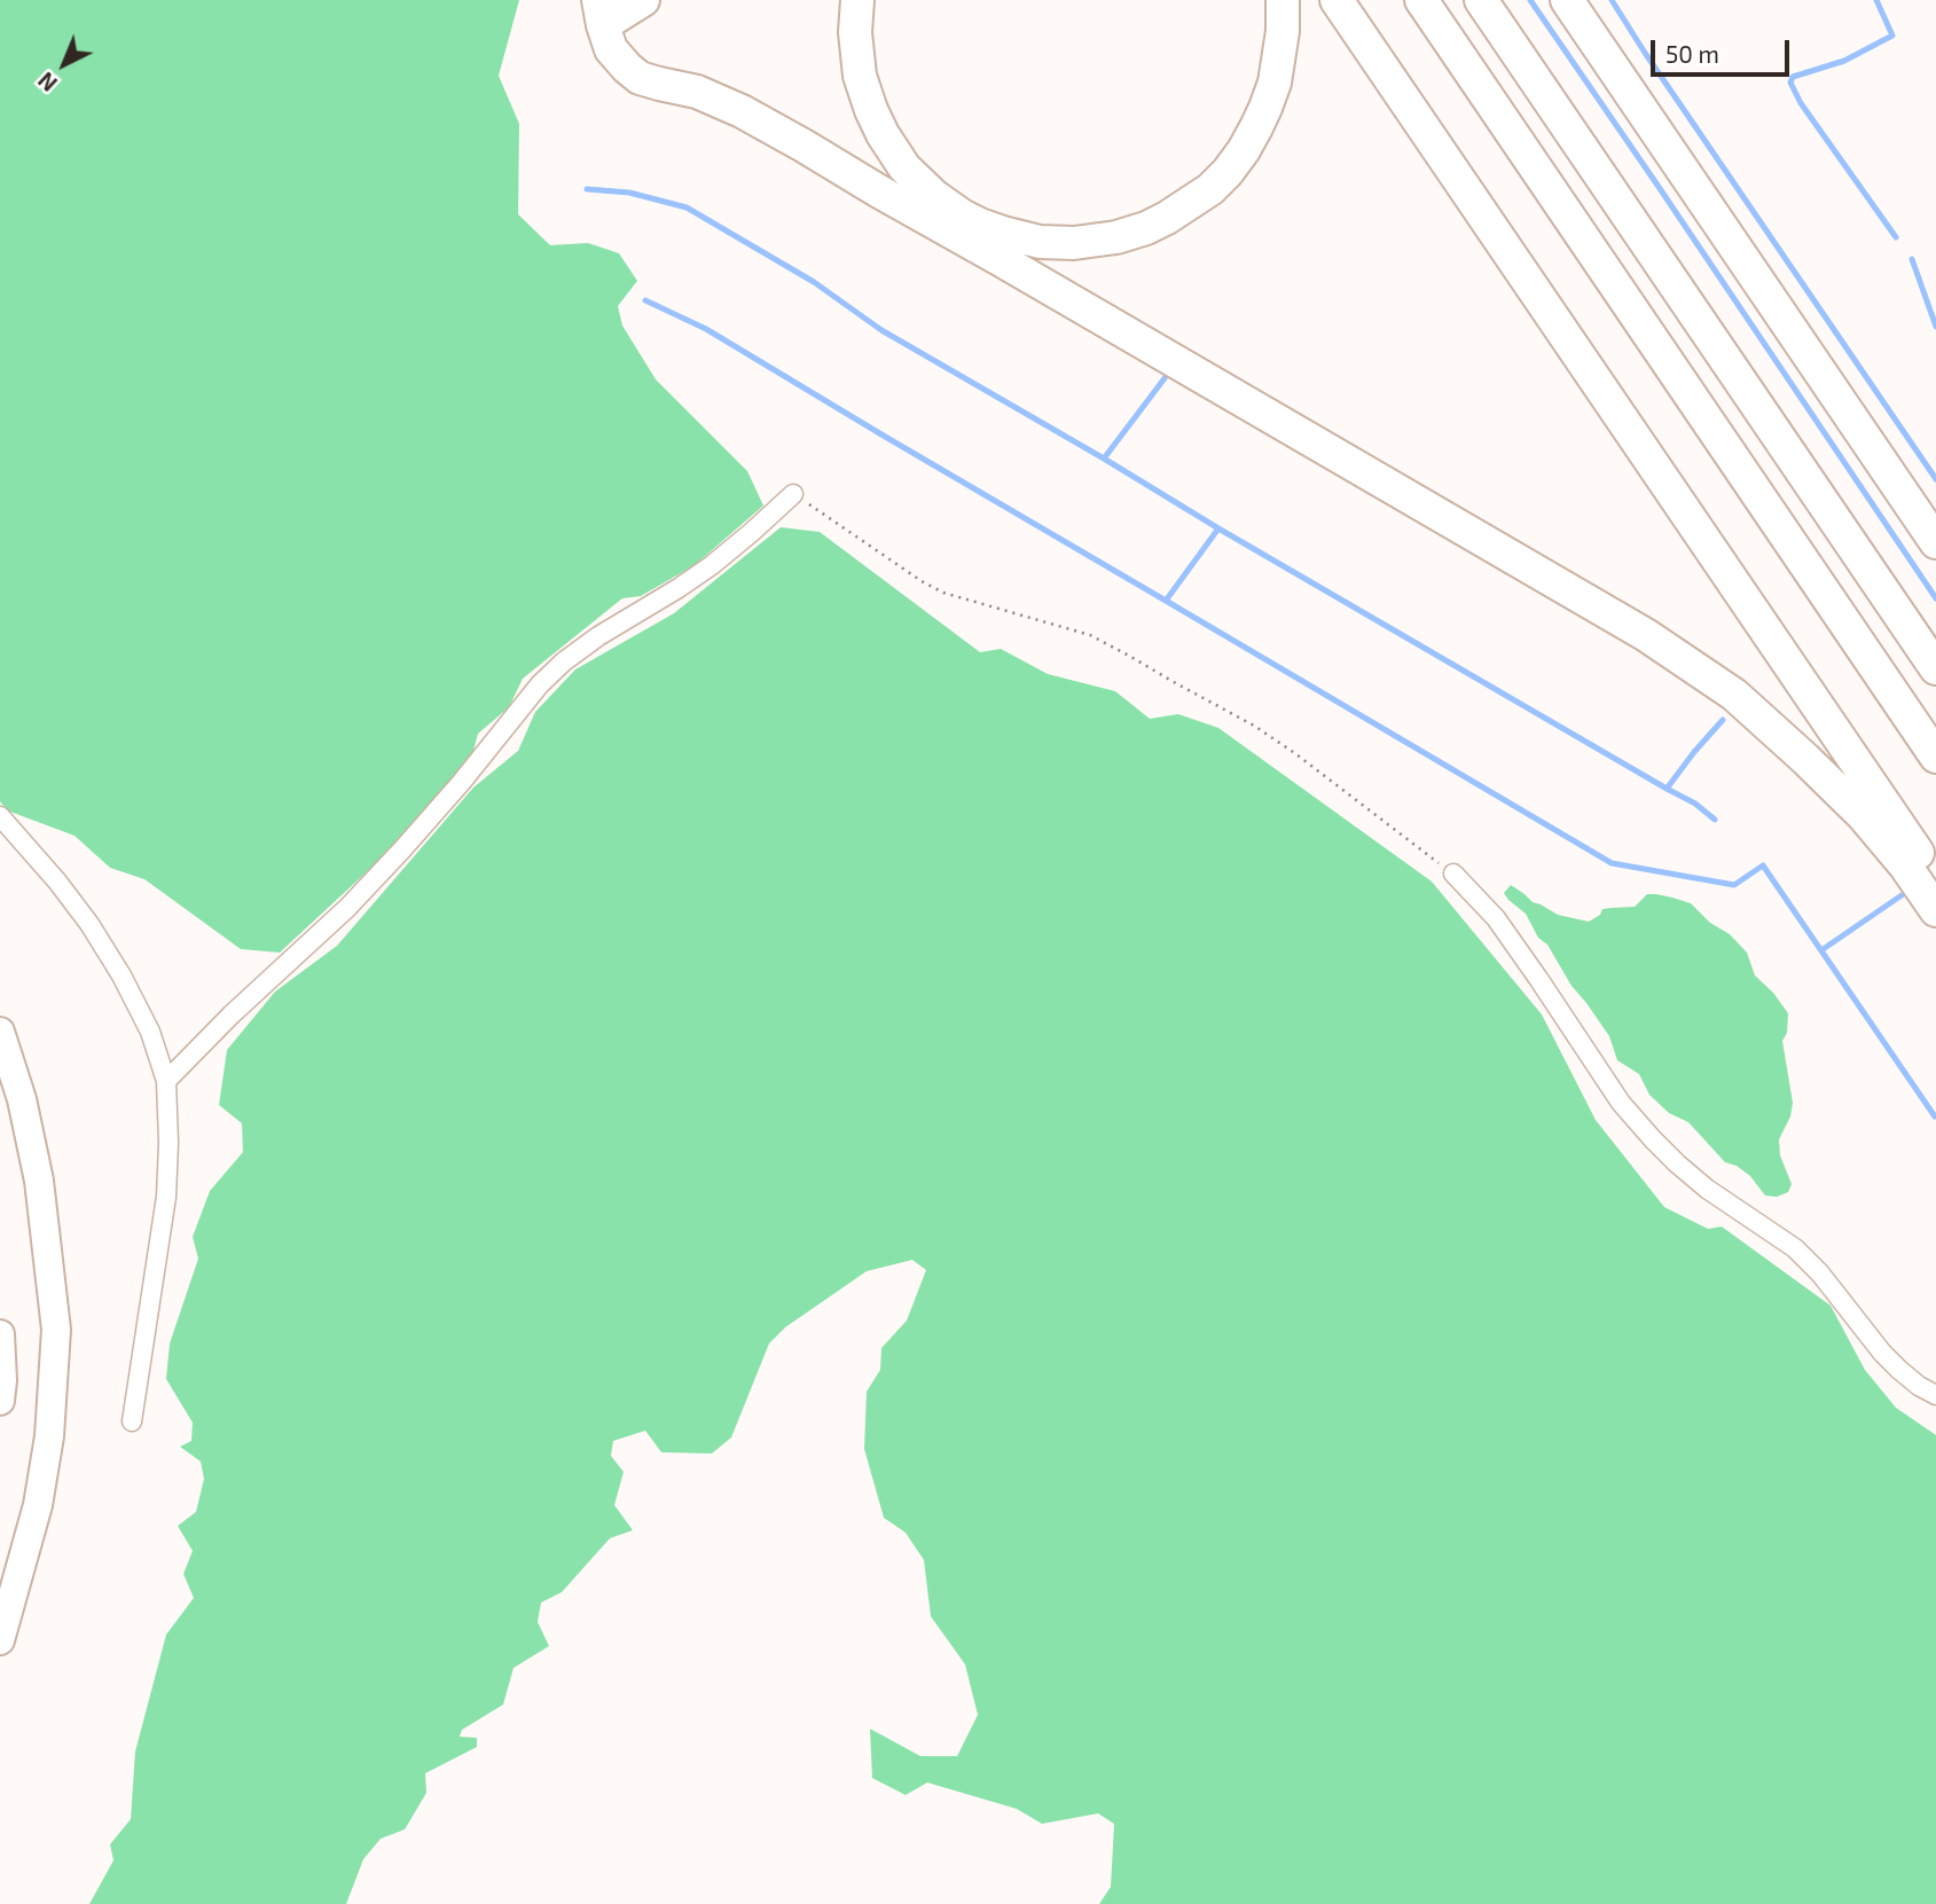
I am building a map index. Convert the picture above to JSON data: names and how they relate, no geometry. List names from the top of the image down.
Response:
{
  "scale_bar": "50 m",
  "north": "bottom left"
}
